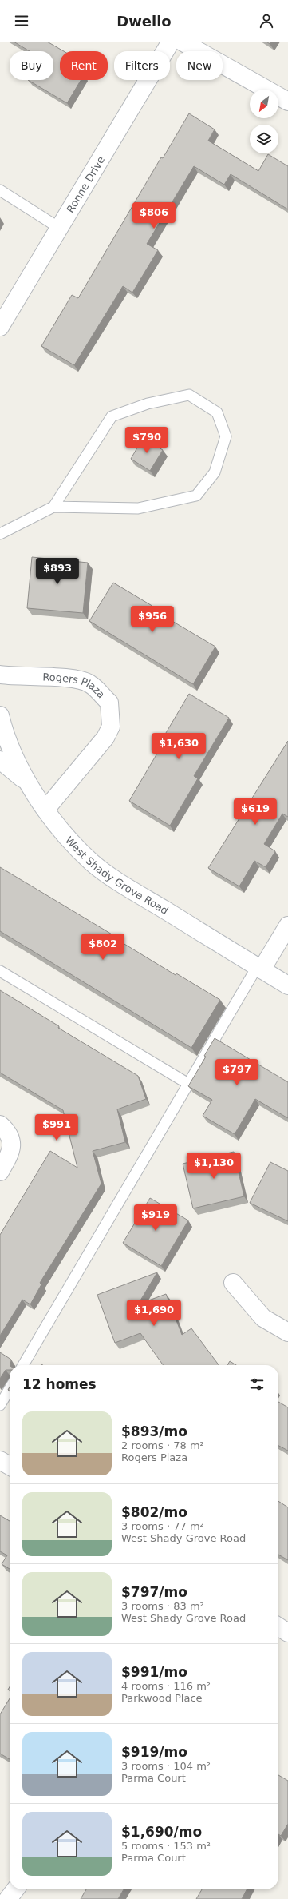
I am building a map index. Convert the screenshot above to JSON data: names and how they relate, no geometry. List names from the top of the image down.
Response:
{
  "streets": {
    "street": ["Ronne Drive", "Rogers Plaza", "West Shady Grove Road"]
  },
  "crossings": [
    ["Rogers Plaza", "West Shady Grove Road"]
  ],
  "north": "bottom left",
  "page": {
    "header": "Dwello",
    "chip": [
      "Buy",
      "Rent",
      "Filters",
      "New"
    ],
    "price": [
      "$806",
      "$790",
      "$893",
      "$956",
      "$1,630",
      "$619",
      "$802",
      "$797",
      "$991",
      "$1,130",
      "$919",
      "$1,690"
    ],
    "heading": "12 homes",
    "list": [
      {
        "name": "$893/mo",
        "note": "2 rooms · 78 m² · Rogers Plaza"
      },
      {
        "name": "$802/mo",
        "note": "3 rooms · 77 m² · West Shady Grove Road"
      },
      {
        "name": "$797/mo",
        "note": "3 rooms · 83 m² · West Shady Grove Road"
      },
      {
        "name": "$991/mo",
        "note": "4 rooms · 116 m² · Parkwood Place"
      },
      {
        "name": "$919/mo",
        "note": "3 rooms · 104 m² · Parma Court"
      },
      {
        "name": "$1,690/mo",
        "note": "5 rooms · 153 m² · Parma Court"
      }
    ]
  }
}
